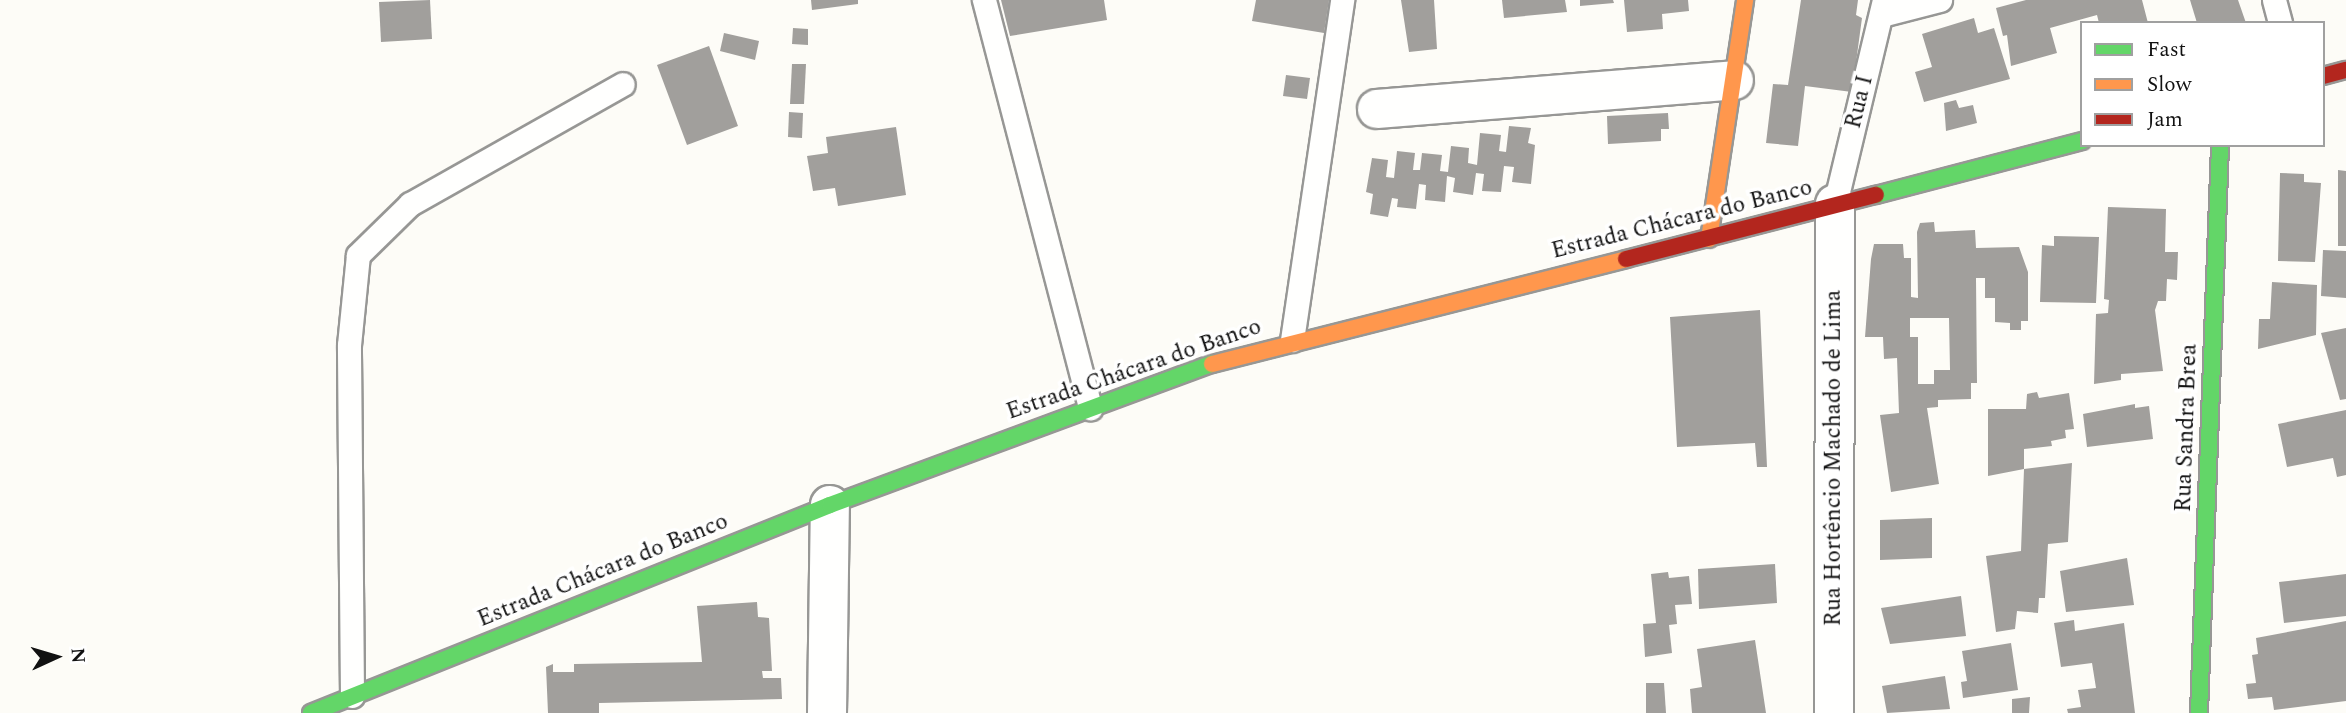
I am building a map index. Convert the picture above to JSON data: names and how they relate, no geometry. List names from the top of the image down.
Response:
{
  "streets": {
    "street": ["Estrada Chácara do Banco", "Rua Sandra Brea", "Rua Hortêncio Machado de Lima"],
    "lane": ["Rua I"]
  },
  "crossings": [
    ["Rua I", "Estrada Chácara do Banco"],
    ["Rua I", "Rua Hortêncio Machado de Lima"],
    ["Estrada Chácara do Banco", "Rua Hortêncio Machado de Lima"]
  ],
  "legend": ["Fast", "Slow", "Jam"],
  "north": "right"
}
